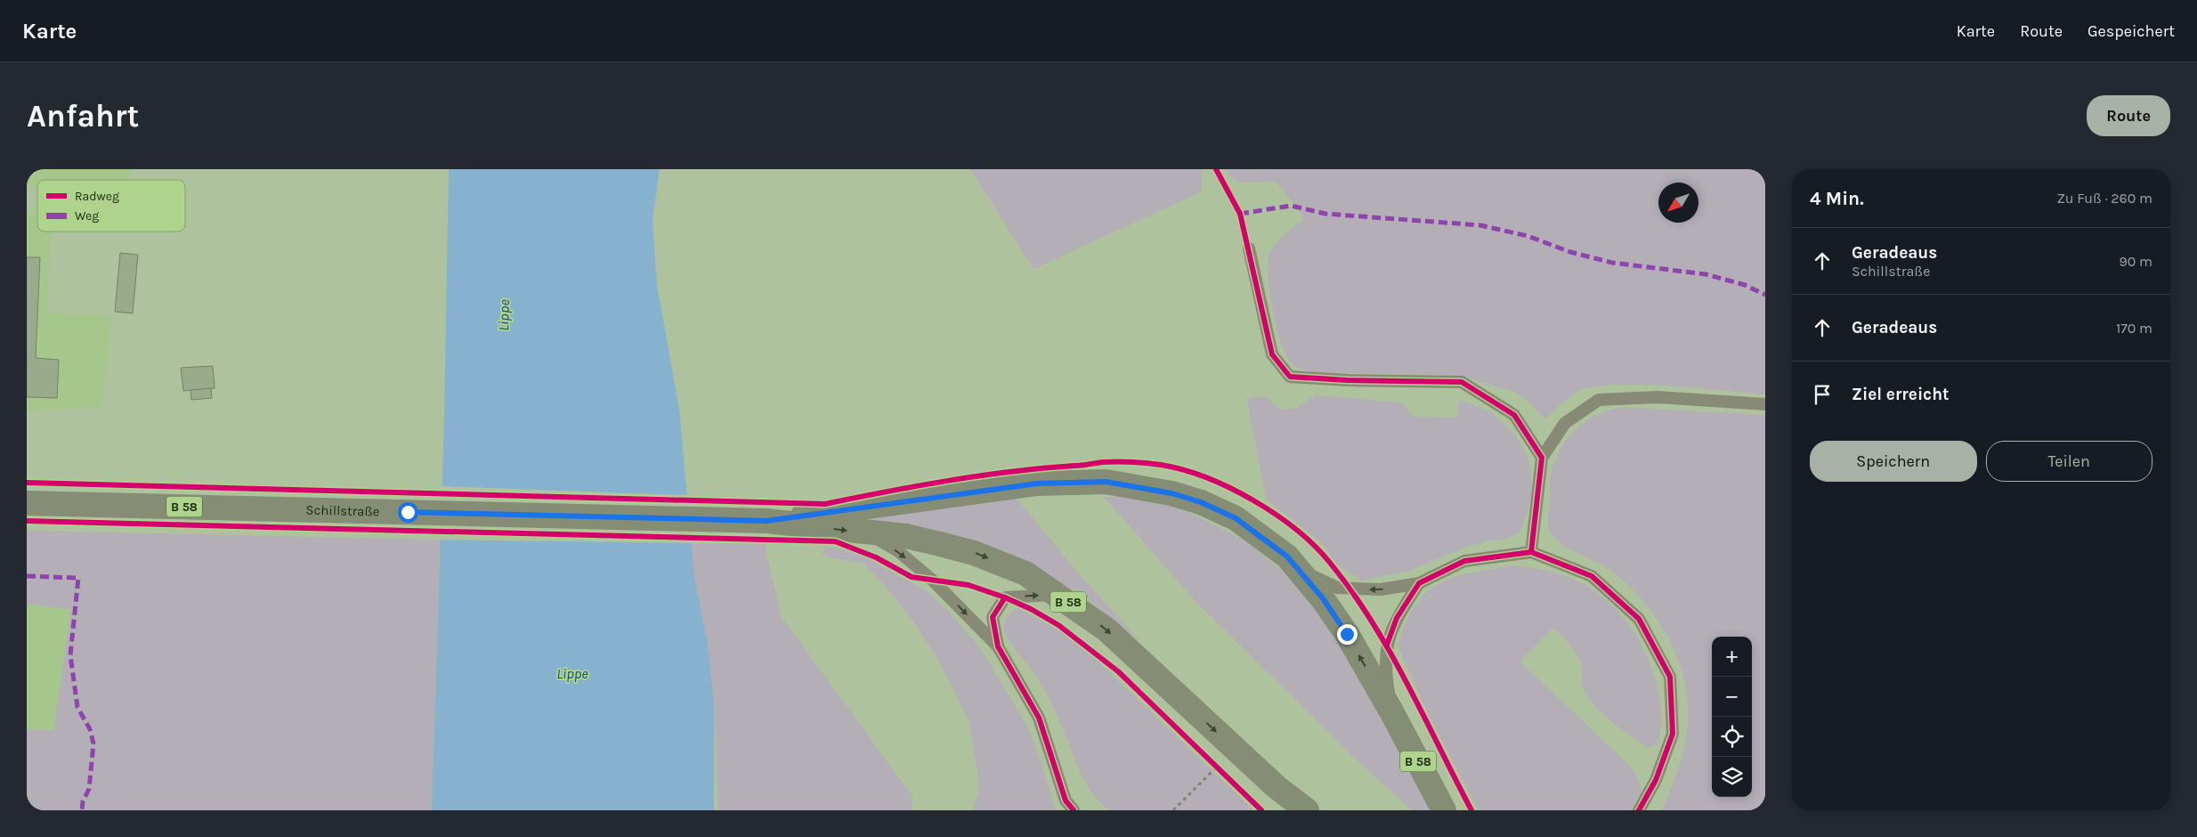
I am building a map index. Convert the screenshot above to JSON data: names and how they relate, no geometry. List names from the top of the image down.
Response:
{
  "streets": {
    "main road": ["B 58", "Schillstraße"]
  },
  "crossings": [
    ["B 58", "Schillstraße"]
  ],
  "water": ["Lippe"],
  "legend": ["Radweg", "Weg"],
  "north": "bottom left",
  "page": {
    "header": "Karte",
    "nav": ["Karte", "Route", "Gespeichert"],
    "buttons": [
      "Route",
      ["Speichern", "Teilen"]
    ],
    "title": "Anfahrt",
    "heading": ["4 Min.", "Zu Fuß · 260 m"],
    "list": [
      ["Geradeaus", "Schillstraße", "90 m"],
      ["Geradeaus", "170 m"],
      "Ziel erreicht"
    ],
    "map_buttons": ["+", "−"]
  }
}
